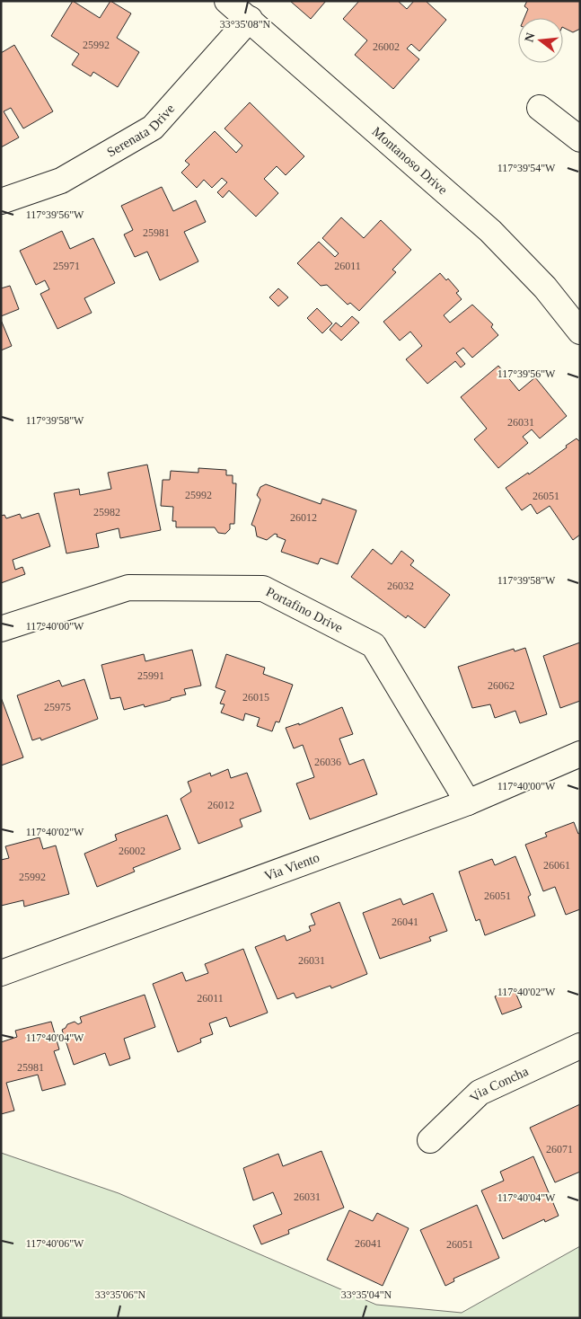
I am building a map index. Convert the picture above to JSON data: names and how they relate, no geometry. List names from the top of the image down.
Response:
{
  "streets": {
    "street": [
      "Serenata Drive",
      "Montanoso Drive",
      "Portafino Drive",
      "Via Viento",
      "Via Concha"
    ]
  },
  "crossings": [
    ["Serenata Drive", "Montanoso Drive"],
    ["Portafino Drive", "Via Viento"]
  ],
  "house_numbers": [
    "25992",
    "26002",
    "25981",
    "25971",
    "26011",
    "26031",
    "25992",
    "26051",
    "25982",
    "26012",
    "26032",
    "25991",
    "26062",
    "26015",
    "25975",
    "26036",
    "26012",
    "26002",
    "26061",
    "25992",
    "26051",
    "26041",
    "26031",
    "26011",
    "25981",
    "26071",
    "26031",
    "26041",
    "26051"
  ],
  "north": "left",
  "coordinates": [
    "33°35'08\"N",
    "117°39'54\"W",
    "117°39'56\"W",
    "117°39'58\"W",
    "117°40'00\"W",
    "117°40'02\"W",
    "117°40'04\"W",
    "117°40'06\"W",
    "33°35'06\"N",
    "33°35'04\"N"
  ]
}
